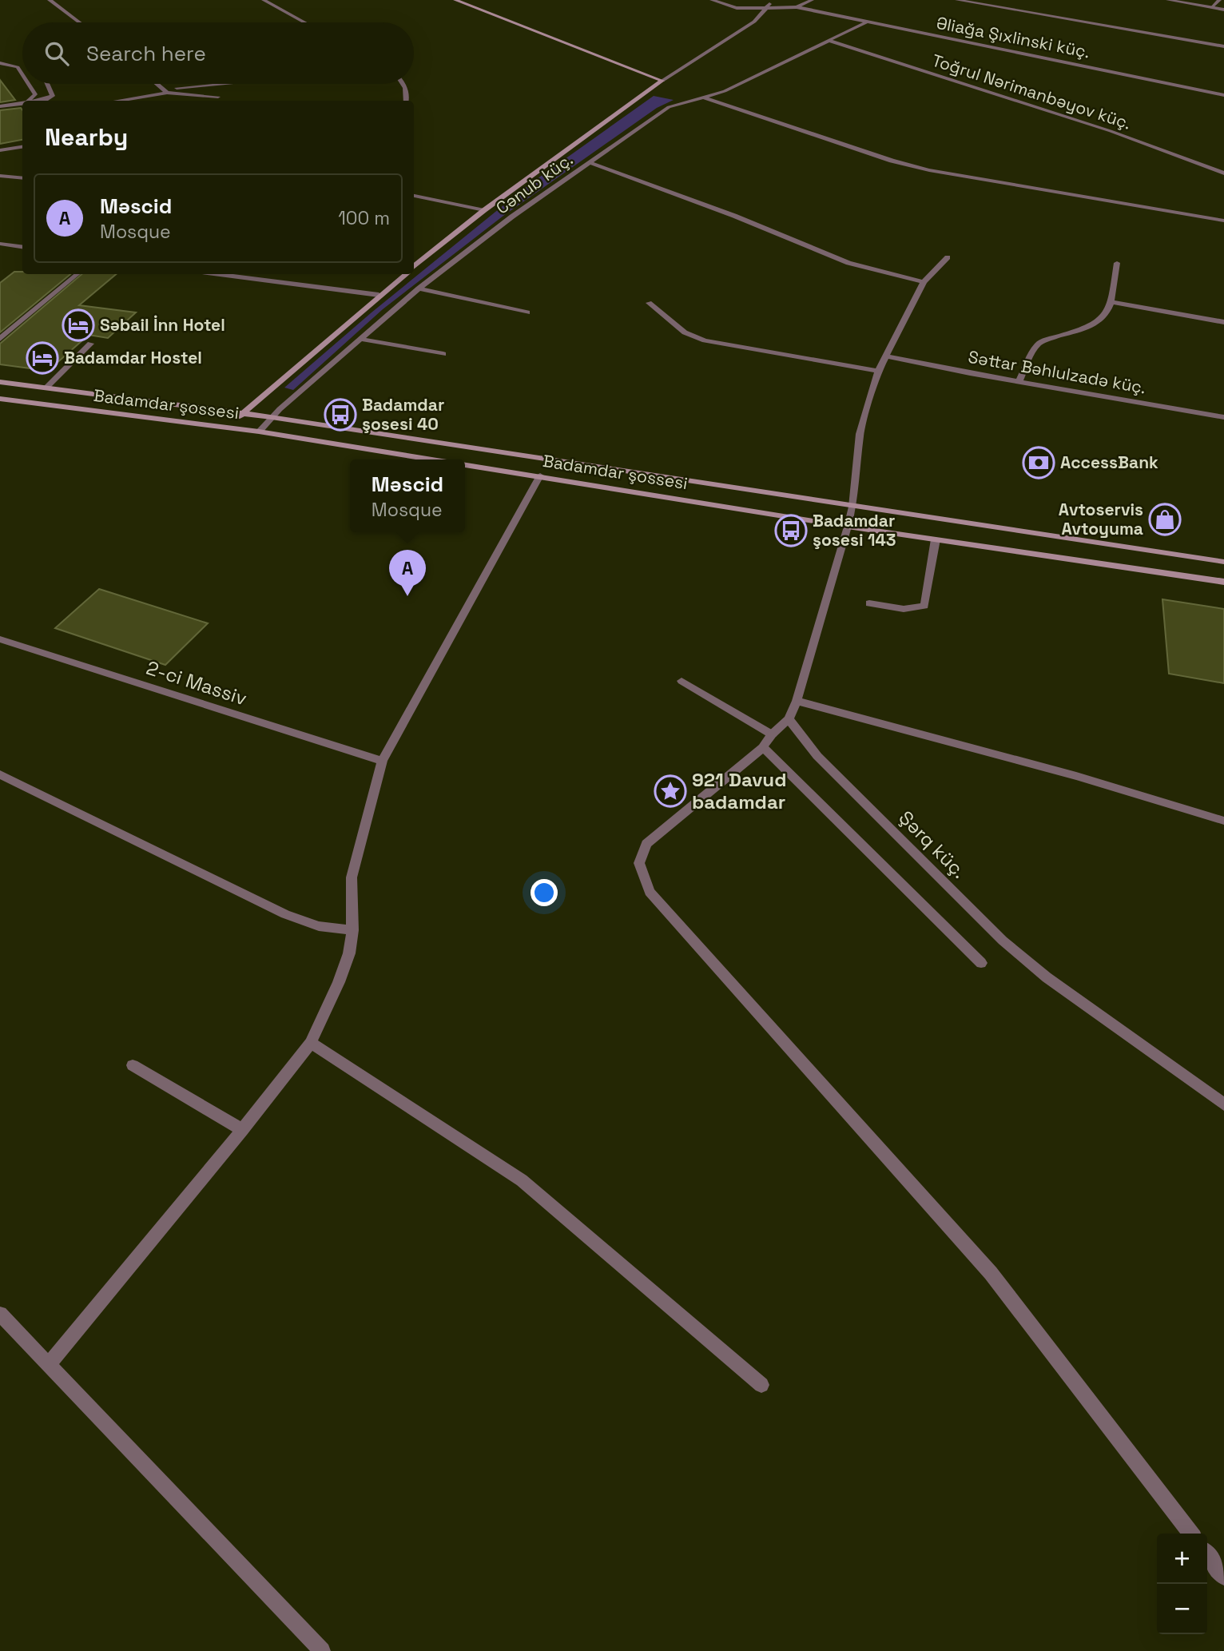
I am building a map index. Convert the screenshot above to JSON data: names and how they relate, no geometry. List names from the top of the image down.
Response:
{
  "streets": {
    "main road": ["Cənub küç.", "Badamdar şossesi"],
    "street": [
      "Əliağa Şıxlinski küç.",
      "Toğrul Nərimanbəyov küç.",
      "Səttar Bəhlulzadə küç.",
      "2-ci Massiv",
      "Şərq küç."
    ]
  },
  "crossings": [
    ["Əliağa Şıxlinski küç.", "Cənub küç."],
    ["Toğrul Nərimanbəyov küç.", "Cənub küç."],
    ["Cənub küç.", "Badamdar şossesi"]
  ],
  "places": {
    "hotel": ["Səbail İnn Hotel", "Badamdar Hostel"],
    "bus stop": ["Badamdar şosesi 40", "Badamdar şosesi 143"],
    "bank": ["AccessBank"],
    "shop": ["Avtoservis Avtoyuma"],
    "place": ["921 Davud badamdar"]
  },
  "page": {
    "search": "Search here",
    "heading": "Nearby",
    "list": [
      {
        "mark": "A",
        "name": "Məscid",
        "note": "Mosque",
        "value": "100 m"
      }
    ],
    "popup": ["Məscid", "Mosque"],
    "pins": "A",
    "map_buttons": ["+", "−"]
  }
}
